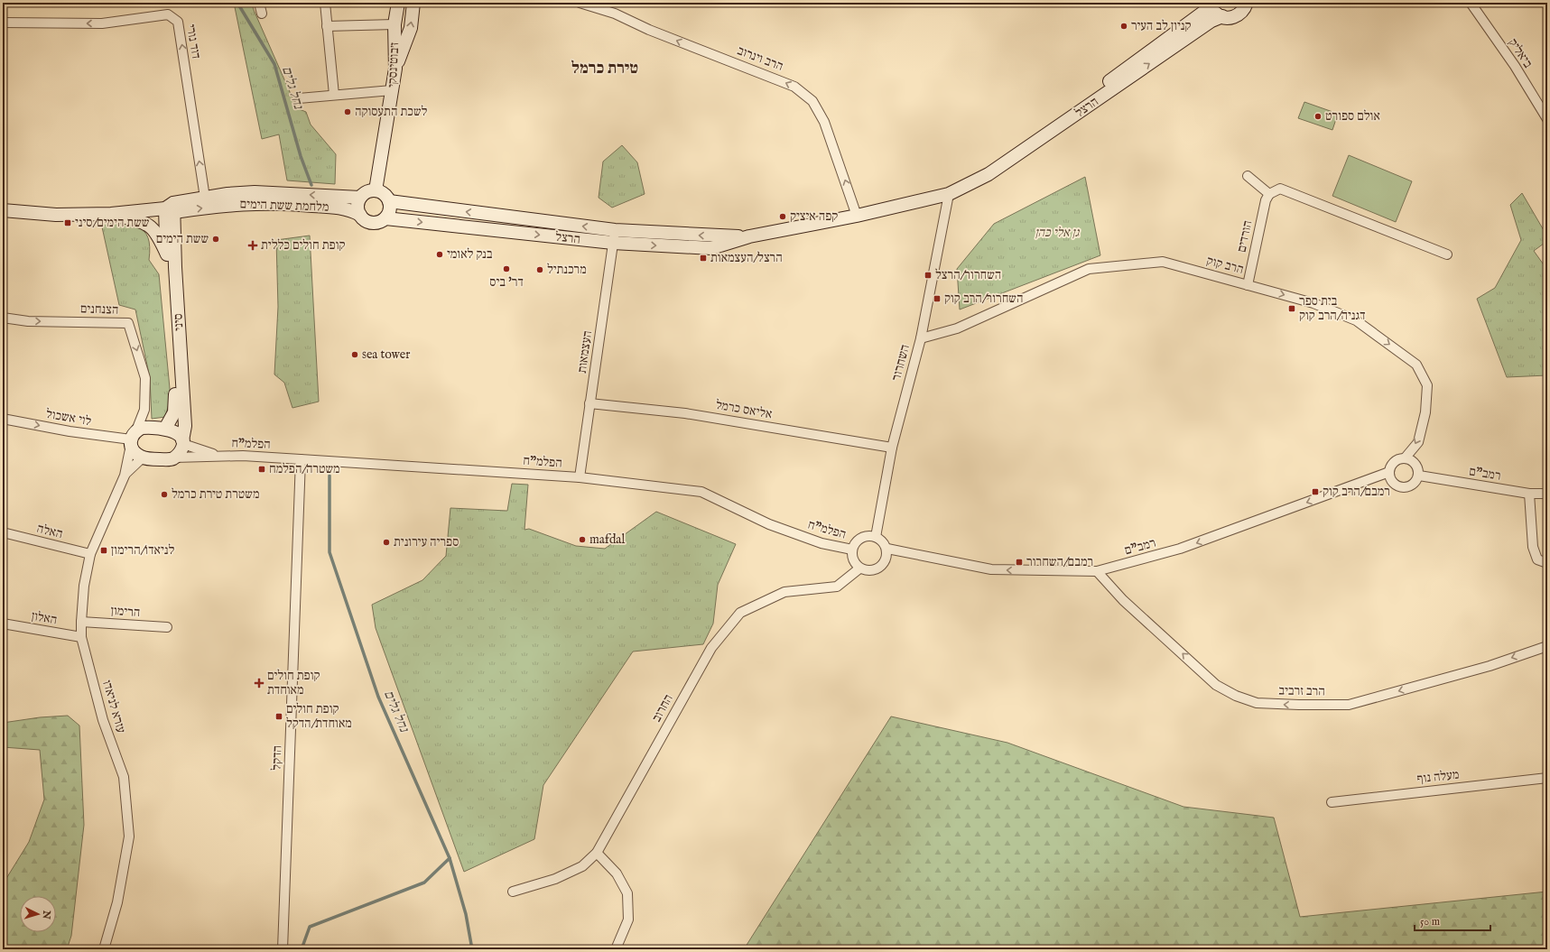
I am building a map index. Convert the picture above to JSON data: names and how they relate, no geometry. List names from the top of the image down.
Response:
{
  "streets": {
    "street": [
      "דוד נורי",
      "ביאליק",
      "הרב וינרוב",
      "ז׳בוטינסקי",
      "הרצל",
      "מלחמת ששת הימים",
      "הורדים",
      "הרב קוק",
      "הצנחנים",
      "סיני",
      "העצמאות",
      "השחרור",
      "אליאס כרמל",
      "לוי אשכול",
      "הפלמ\"ח",
      "רמב\"ם",
      "האלה",
      "הרימון",
      "האלון",
      "הרב זרביב",
      "עזרא לניאדו",
      "החרוב",
      "הדקל",
      "מעלה נוף"
    ]
  },
  "crossings": [
    ["דוד נורי", "מלחמת ששת הימים"],
    ["הרב וינרוב", "הרצל"],
    ["ז׳בוטינסקי", "הרצל"],
    ["ז׳בוטינסקי", "מלחמת ששת הימים"],
    ["הרצל", "מלחמת ששת הימים"],
    ["הרצל", "העצמאות"],
    ["הרצל", "השחרור"],
    ["מלחמת ששת הימים", "סיני"],
    ["הורדים", "הרב קוק"],
    ["הרב קוק", "השחרור"],
    ["הרב קוק", "רמב\"ם"],
    ["הצנחנים", "סיני"],
    ["הצנחנים", "לוי אשכול"],
    ["הצנחנים", "הפלמ\"ח"],
    ["הצנחנים", "עזרא לניאדו"],
    ["סיני", "לוי אשכול"],
    ["סיני", "הפלמ\"ח"],
    ["סיני", "עזרא לניאדו"],
    ["העצמאות", "אליאס כרמל"],
    ["העצמאות", "הפלמ\"ח"],
    ["השחרור", "אליאס כרמל"],
    ["השחרור", "הפלמ\"ח"],
    ["השחרור", "רמב\"ם"],
    ["השחרור", "החרוב"],
    ["לוי אשכול", "הפלמ\"ח"],
    ["לוי אשכול", "עזרא לניאדו"],
    ["הפלמ\"ח", "רמב\"ם"],
    ["הפלמ\"ח", "עזרא לניאדו"],
    ["הפלמ\"ח", "החרוב"],
    ["הפלמ\"ח", "הדקל"],
    ["רמב\"ם", "הרב זרביב"],
    ["רמב\"ם", "החרוב"],
    ["האלה", "עזרא לניאדו"],
    ["הרימון", "עזרא לניאדו"],
    ["האלון", "עזרא לניאדו"]
  ],
  "one_way": [
    "הרב וינרוב",
    "הרב קוק",
    "לוי אשכול",
    "רמב\"ם",
    "הרב זרביב"
  ],
  "districts": ["טירת כרמל"],
  "water": ["נחל גלים"],
  "parks": ["גן אלי כהן"],
  "places": {
    "other": [
      "קניון לב העיר",
      "לשכת התעסוקה",
      "אולם ספורט",
      "קפה איציק",
      "ששת הימים",
      "בנק לאומי",
      "דר' ביס",
      "מרכנתיל",
      "sea tower",
      "משטרת טירת כרמל",
      "mafdal",
      "ספריה עירונית"
    ],
    "transit": [
      "ששת הימים/סיני",
      "הרצל/העצמאות",
      "השחרור/הרצל",
      "השחרור/הרב קוק",
      "בית ספר דגניה/הרב קוק",
      "משטרה/הפלמח",
      "רמבם/הרב קוק",
      "לניאדו/הרימון",
      "רמבם/השחרור",
      "קופת חולים מאוחדת/הדקל"
    ],
    "health": ["קופת חולים כללית", "קופת חולים מאוחדת"]
  },
  "scale_bar": "50 m",
  "north": "right"
}
